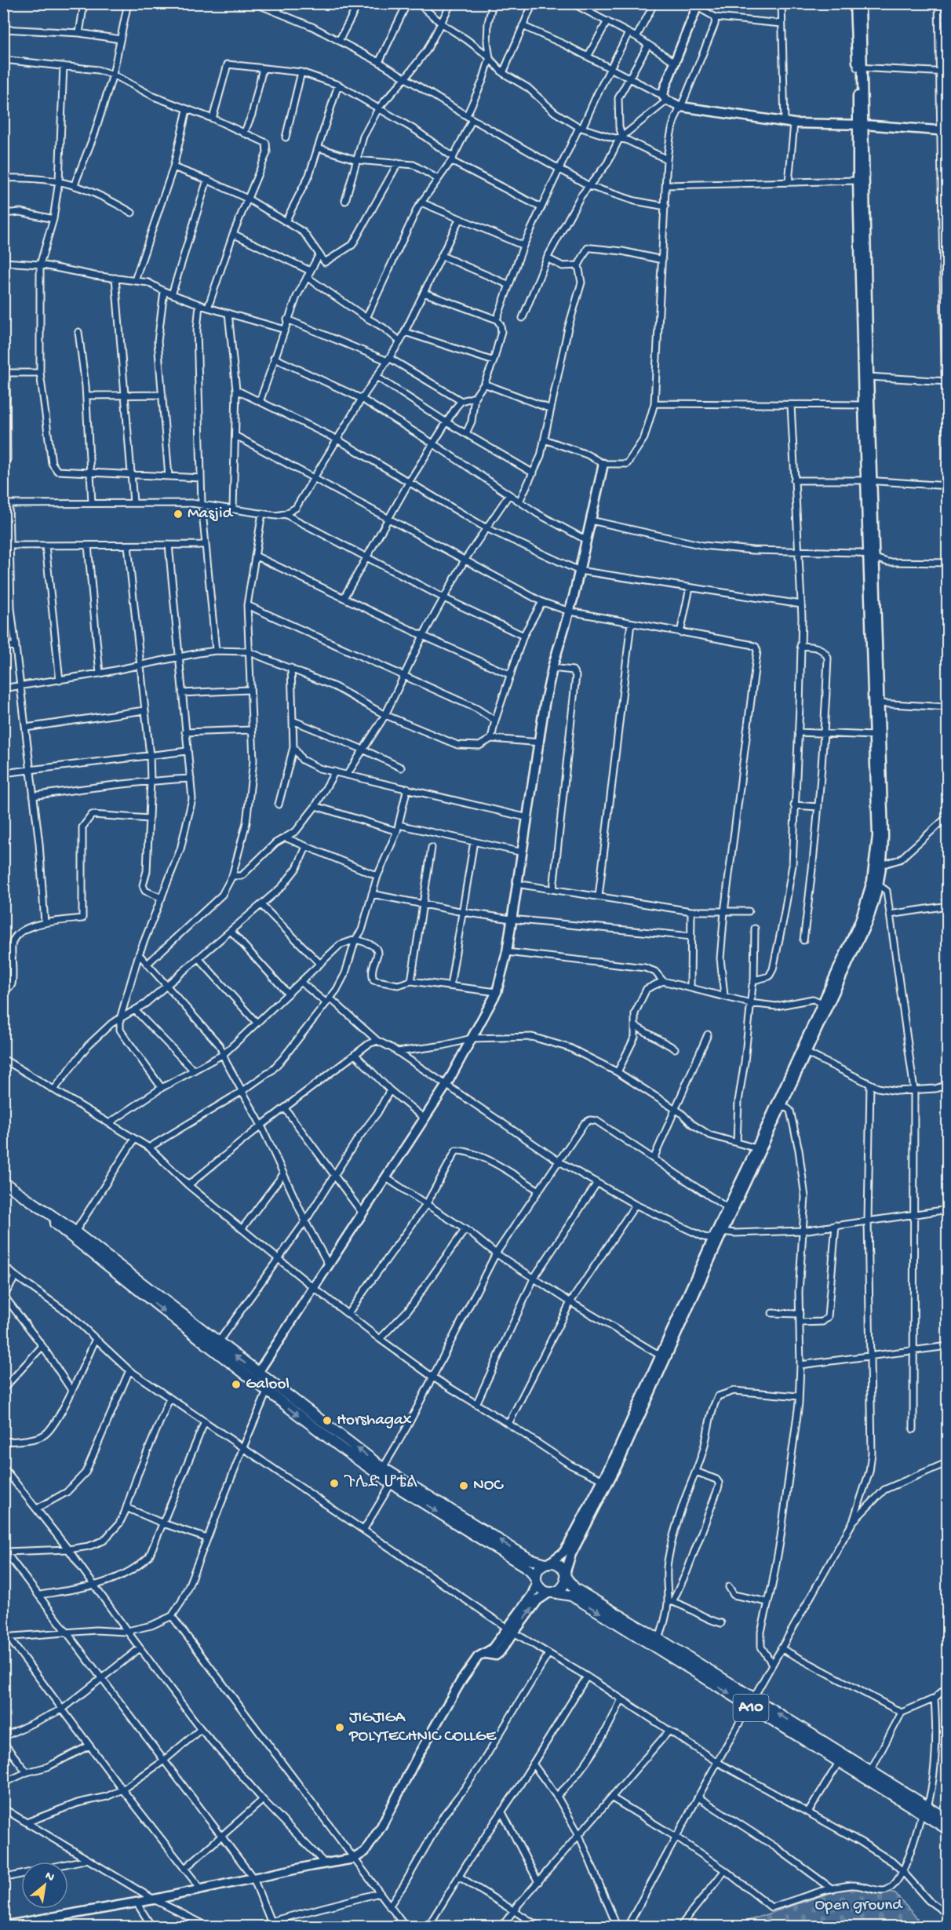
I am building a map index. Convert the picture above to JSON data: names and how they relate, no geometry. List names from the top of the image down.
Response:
{
  "streets": {
    "highway": ["A10"]
  },
  "parks": ["Open ground"],
  "places": [
    "Masjid",
    "Galool",
    "Horshagax",
    "ጉሌድ ሆቴል",
    "NOC",
    "JIGJIGA POLYTECHNIC COLLGE"
  ],
  "north": "top right"
}
